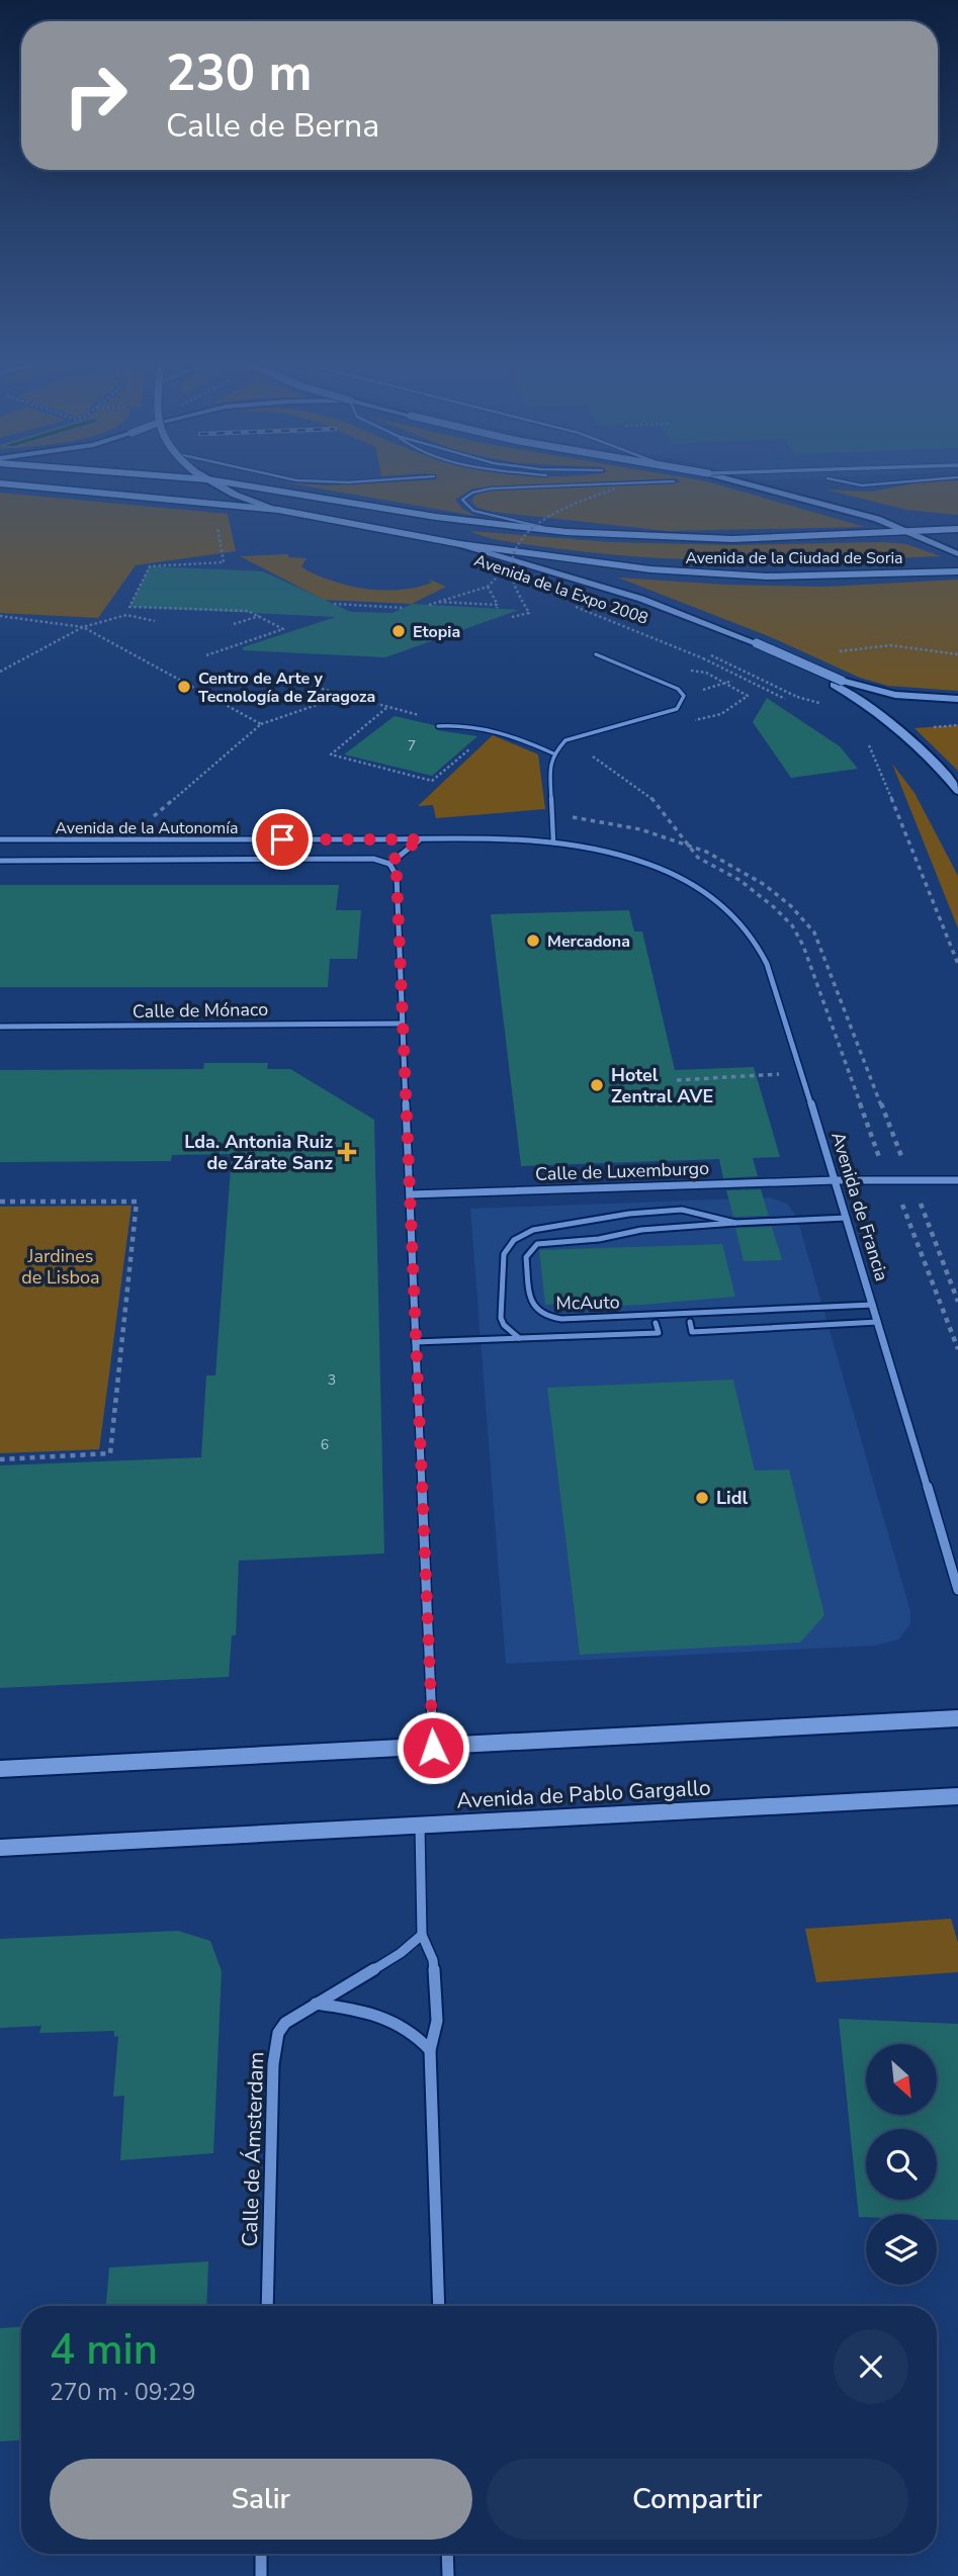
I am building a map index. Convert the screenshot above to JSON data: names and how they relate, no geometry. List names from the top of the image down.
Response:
{
  "streets": {
    "main road": ["Avenida de la Ciudad de Soria", "Avenida de la Expo 2008", "Avenida de Pablo Gargallo"],
    "street": [
      "Avenida de la Autonomía",
      "Calle de Mónaco",
      "Calle de Luxemburgo",
      "Avenida de Francia",
      "Calle de Ámsterdam"
    ],
    "lane": ["McAuto"]
  },
  "crossings": [
    ["Avenida de la Ciudad de Soria", "Avenida de la Expo 2008"],
    ["Avenida de la Autonomía", "Avenida de Francia"],
    ["Calle de Luxemburgo", "Avenida de Francia"],
    ["Avenida de Francia", "McAuto"]
  ],
  "parks": ["Jardines de Lisboa"],
  "places": {
    "other": [
      "Etopia",
      "Centro de Arte y Tecnología de Zaragoza",
      "Mercadona",
      "Hotel Zentral AVE",
      "Lidl"
    ],
    "health": ["Lda. Antonia Ruiz de Zárate Sanz"]
  },
  "house_numbers": ["7", "3", "6"],
  "north": "bottom right",
  "page": {
    "turn": ["230 m", "Calle de Berna"],
    "heading": ["4 min", "270 m · 09:29"],
    "buttons": ["Salir", "Compartir"]
  }
}
